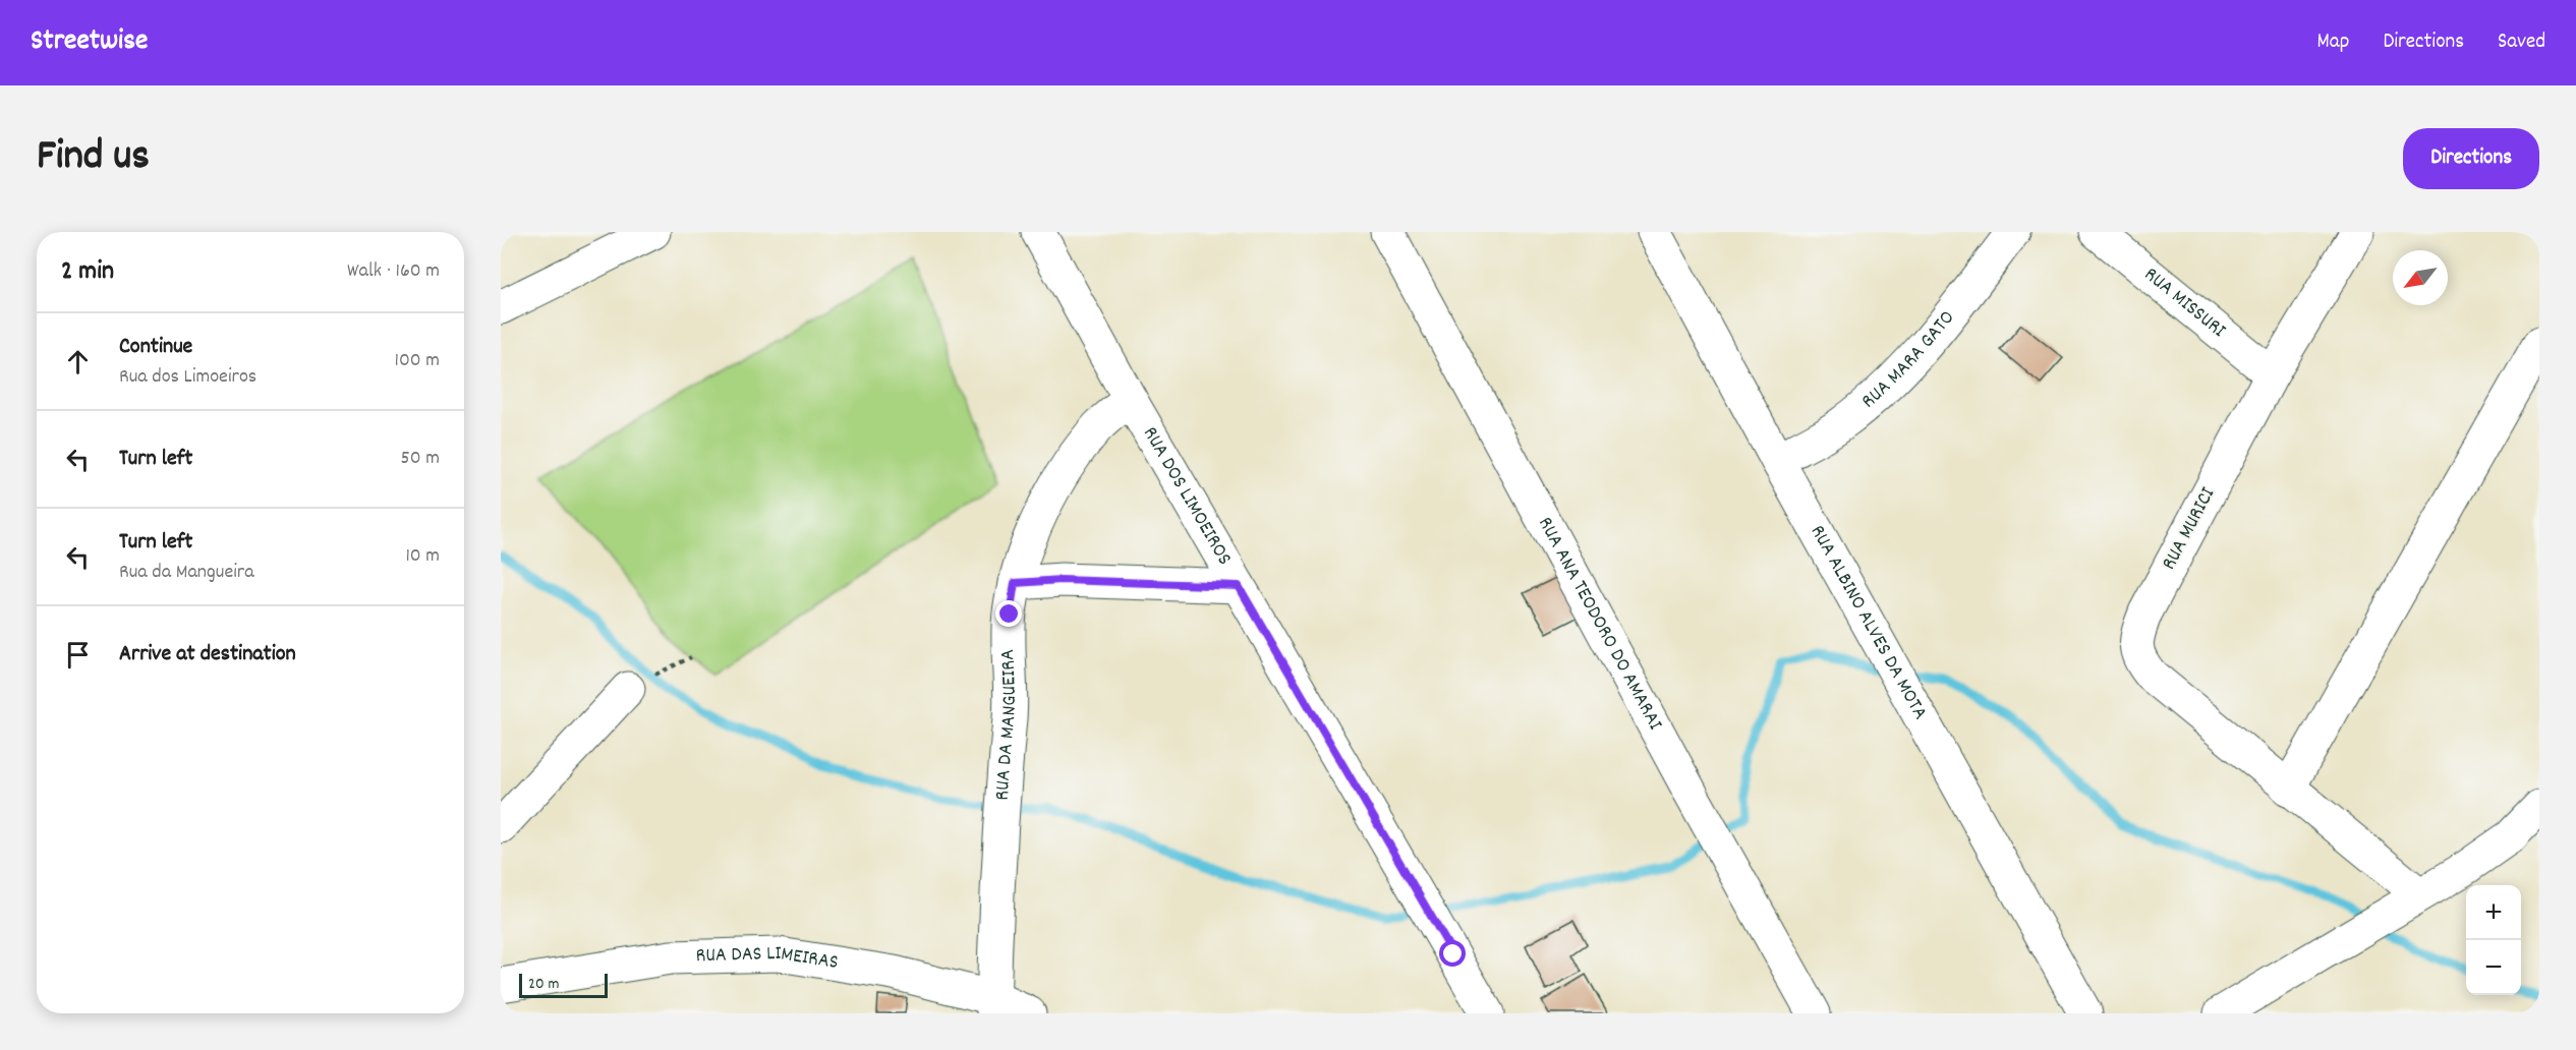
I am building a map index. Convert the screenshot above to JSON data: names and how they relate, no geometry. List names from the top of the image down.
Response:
{
  "streets": {
    "street": [
      "RUA MISSURI",
      "RUA MARA GATO",
      "RUA DOS LIMOEIROS",
      "RUA MURICI",
      "RUA ANA TEODORO DO AMARAI",
      "RUA ALBINO ALVES DA MOTA",
      "RUA DA MANGUEIRA",
      "RUA DAS LIMEIRAS"
    ]
  },
  "crossings": [
    ["RUA MISSURI", "RUA MURICI"],
    ["RUA MARA GATO", "RUA ALBINO ALVES DA MOTA"],
    ["RUA DOS LIMOEIROS", "RUA DA MANGUEIRA"],
    ["RUA DA MANGUEIRA", "RUA DAS LIMEIRAS"]
  ],
  "scale_bar": "20 m",
  "north": "bottom left",
  "page": {
    "header": "Streetwise",
    "nav": ["Map", "Directions", "Saved"],
    "title": "Find us",
    "buttons": "Directions",
    "heading": ["2 min", "Walk · 160 m"],
    "list": [
      ["Continue", "Rua dos Limoeiros", "100 m"],
      ["Turn left", "50 m"],
      ["Turn left", "Rua da Mangueira", "10 m"],
      "Arrive at destination"
    ],
    "map_buttons": ["+", "−"],
    "scale": "20 m"
  }
}
